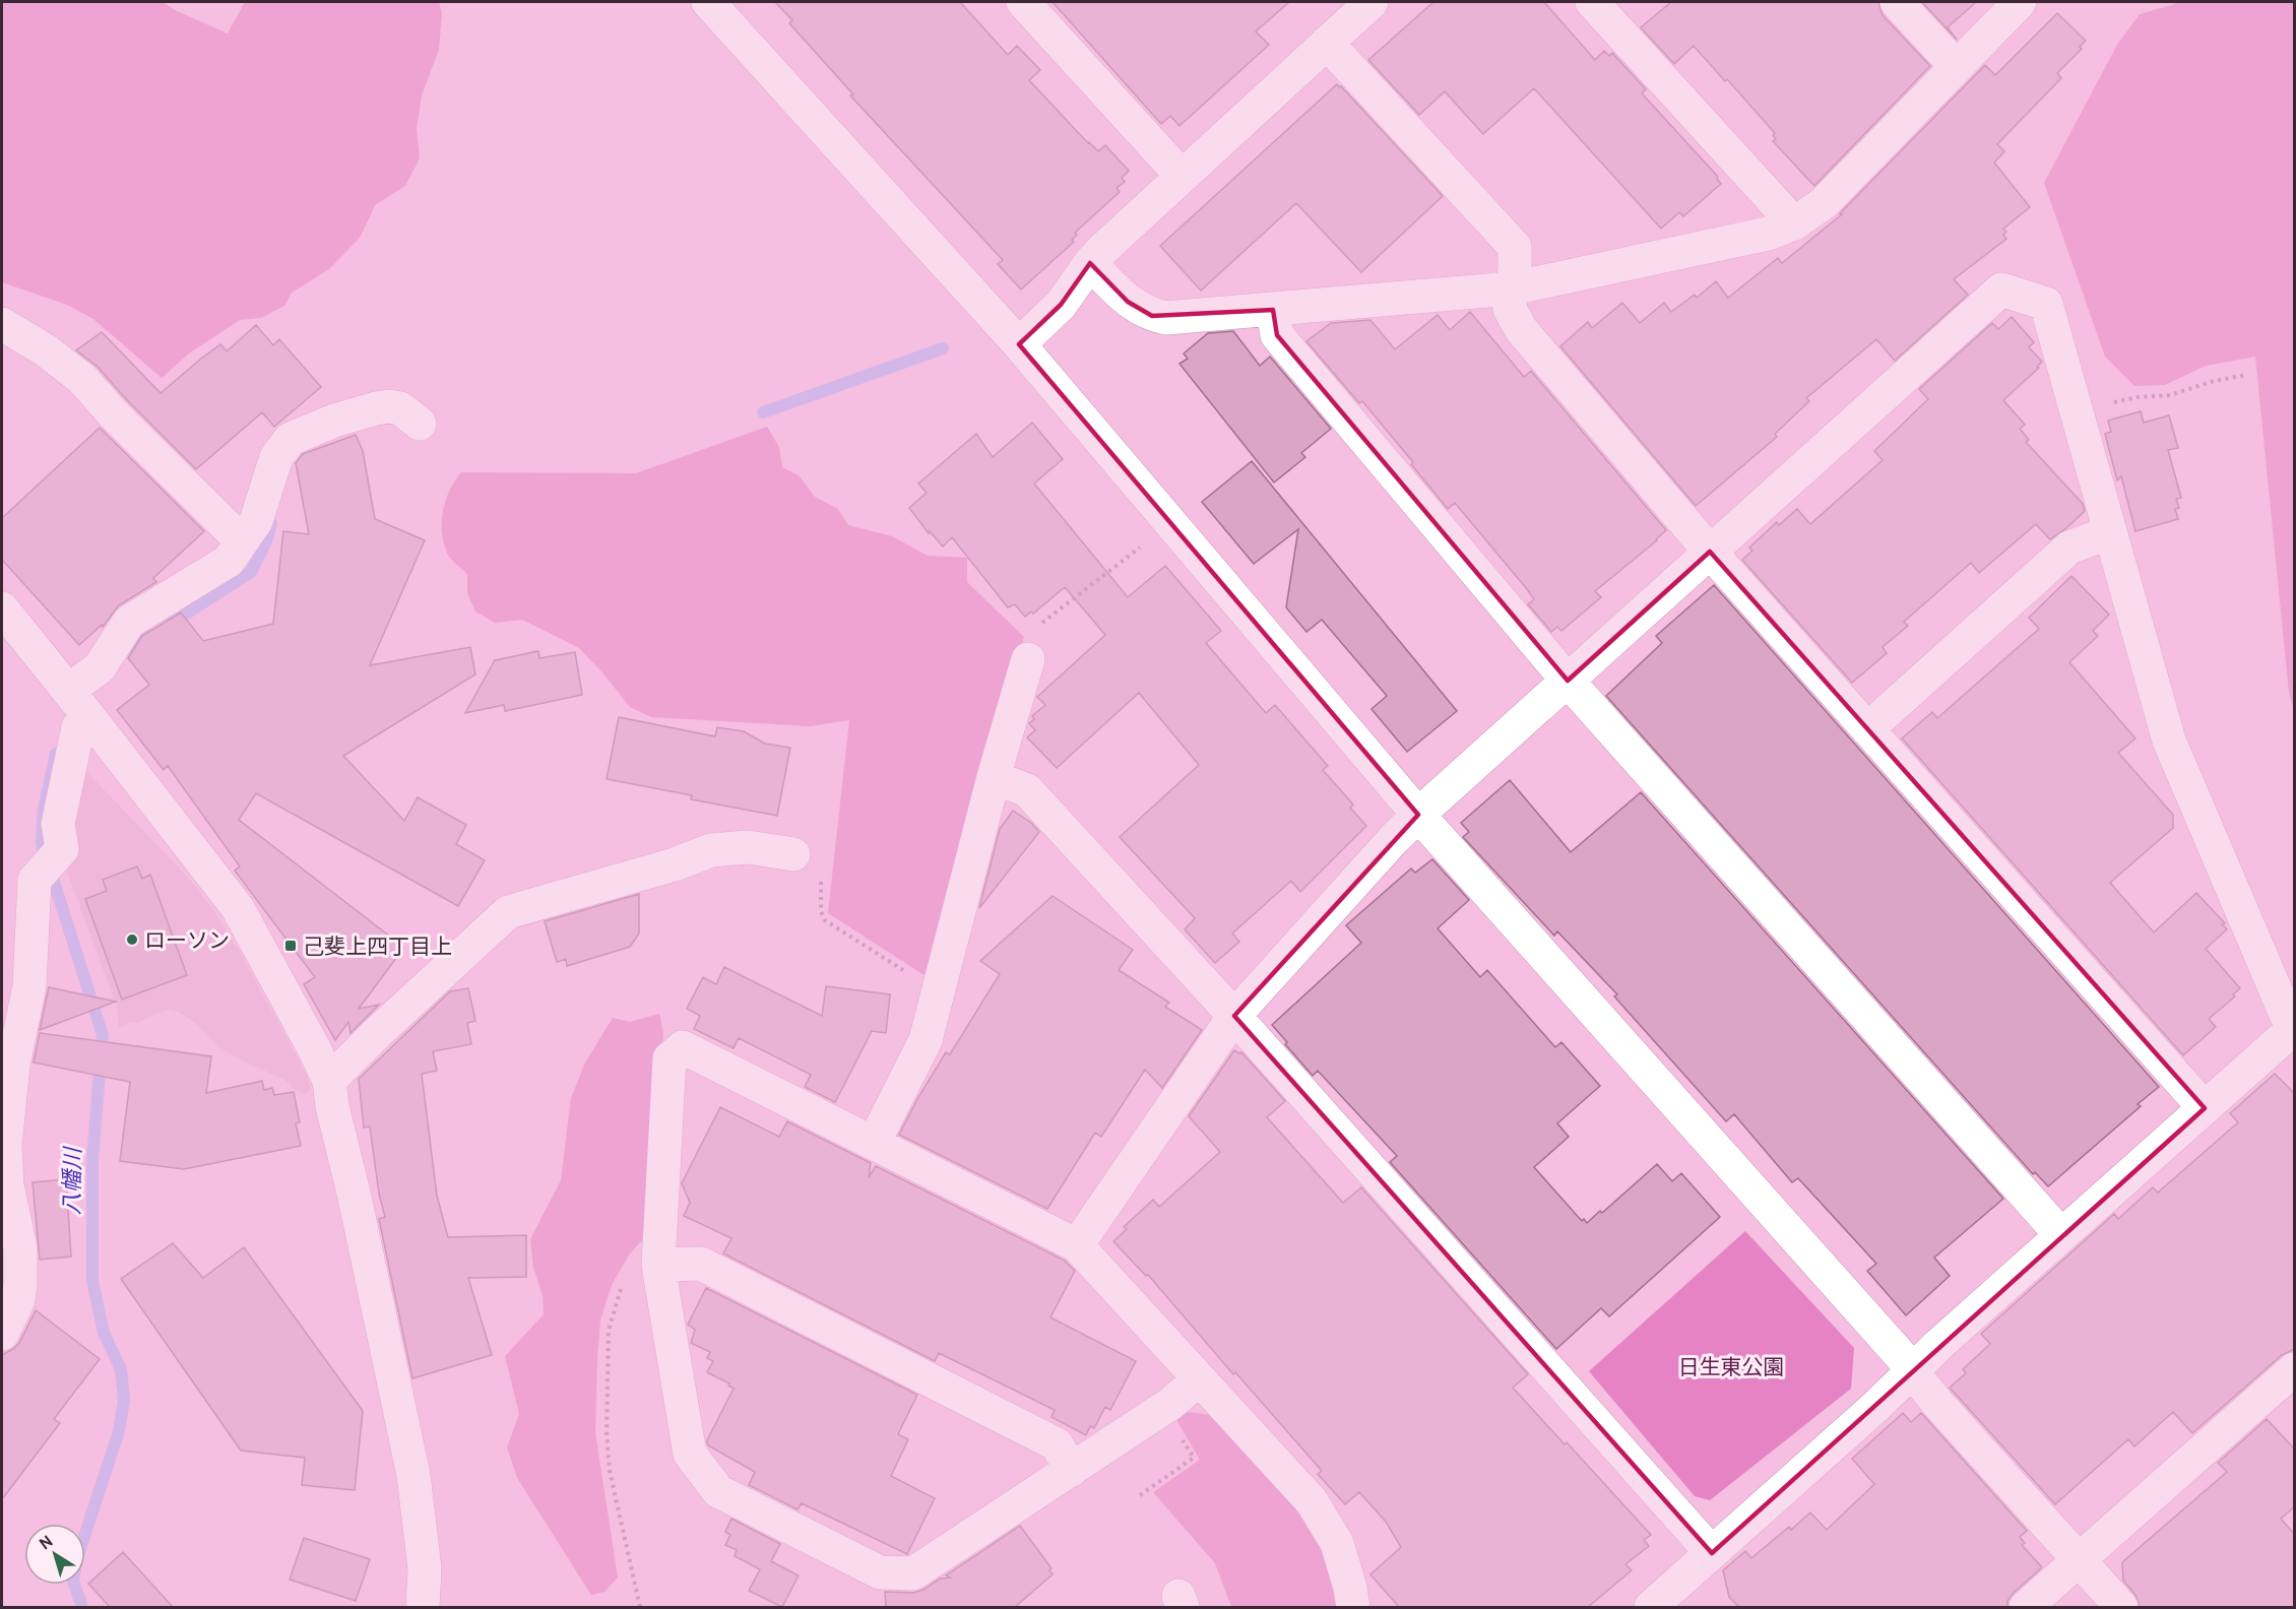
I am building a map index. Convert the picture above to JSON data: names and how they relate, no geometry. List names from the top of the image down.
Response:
{
  "water": ["八幡川"],
  "parks": ["日生東公園"],
  "places": {
    "other": ["ローソン"],
    "transit": ["己斐上四丁目上"]
  },
  "north": "top left"
}
